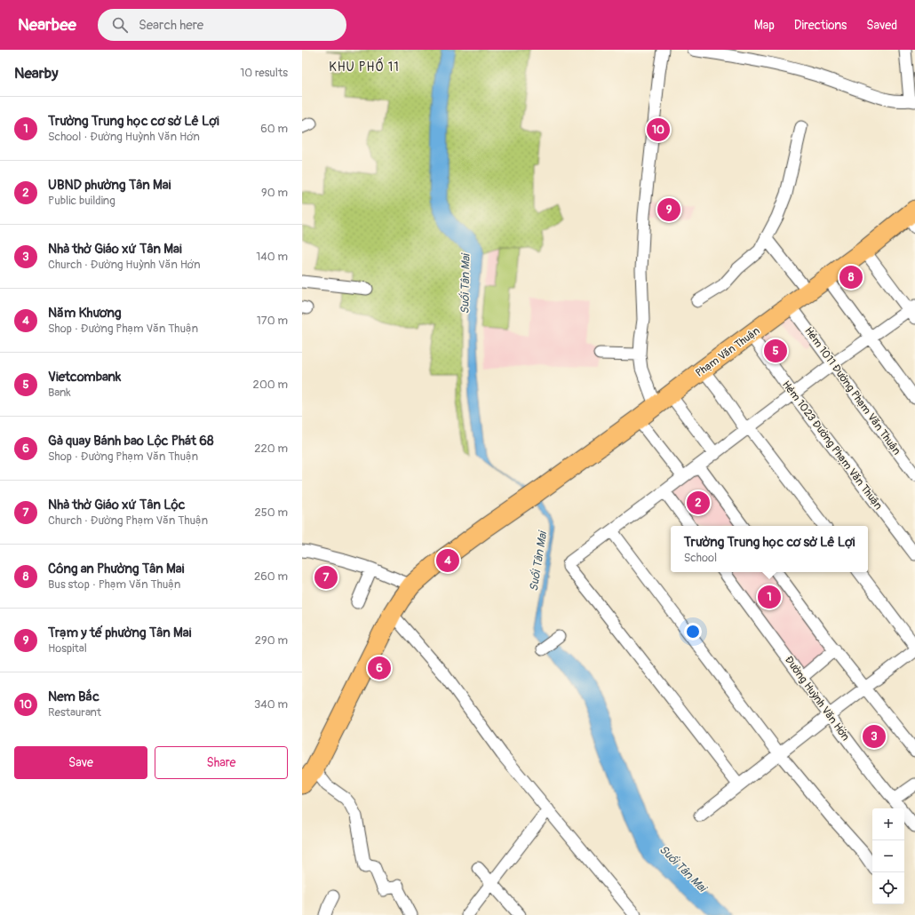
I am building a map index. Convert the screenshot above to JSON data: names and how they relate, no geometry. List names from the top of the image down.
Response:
{
  "streets": {
    "main road": ["Phạm Văn Thuận"],
    "street": ["Hẻm 1011 Đường Phạm Văn Thuận", "Hẻm 1023 Đường Phạm Văn Thuận", "Đường Huỳnh Văn Hớn"]
  },
  "crossings": [
    ["Phạm Văn Thuận", "Hẻm 1011 Đường Phạm Văn Thuận"],
    ["Phạm Văn Thuận", "Hẻm 1023 Đường Phạm Văn Thuận"]
  ],
  "districts": ["KHU PHỐ 11"],
  "water": ["Suối Tân Mai"],
  "page": {
    "header": "Nearbee",
    "search": "Search here",
    "nav": ["Map", "Directions", "Saved"],
    "heading": ["Nearby", "10 results"],
    "list": [
      {
        "mark": "1",
        "name": "Trường Trung học cơ sở Lê Lợi",
        "note": "School · Đường Huỳnh Văn Hớn",
        "value": "60 m"
      },
      {
        "mark": "2",
        "name": "UBND phường Tân Mai",
        "note": "Public building",
        "value": "90 m"
      },
      {
        "mark": "3",
        "name": "Nhà thờ Giáo xứ Tân Mai",
        "note": "Church · Đường Huỳnh Văn Hớn",
        "value": "140 m"
      },
      {
        "mark": "4",
        "name": "Năm Khương",
        "note": "Shop · Đường Phạm Văn Thuận",
        "value": "170 m"
      },
      {
        "mark": "5",
        "name": "Vietcombank",
        "note": "Bank",
        "value": "200 m"
      },
      {
        "mark": "6",
        "name": "Gà quay Bánh bao Lộc Phát 68",
        "note": "Shop · Đường Phạm Văn Thuận",
        "value": "220 m"
      },
      {
        "mark": "7",
        "name": "Nhà thờ Giáo xứ Tân Lộc",
        "note": "Church · Đường Phạm Văn Thuận",
        "value": "250 m"
      },
      {
        "mark": "8",
        "name": "Công an Phường Tân Mai",
        "note": "Bus stop · Phạm Văn Thuận",
        "value": "260 m"
      },
      {
        "mark": "9",
        "name": "Trạm y tế phường Tân Mai",
        "note": "Hospital",
        "value": "290 m"
      },
      {
        "mark": "10",
        "name": "Nem Bắc",
        "note": "Restaurant",
        "value": "340 m"
      }
    ],
    "pins": [
      "10",
      "9",
      "8",
      "5",
      "2",
      "4",
      "7",
      "1",
      "6",
      "3"
    ],
    "popup": ["Trường Trung học cơ sở Lê Lợi", "School"],
    "buttons": ["Save", "Share"],
    "map_buttons": ["+", "−"]
  }
}
